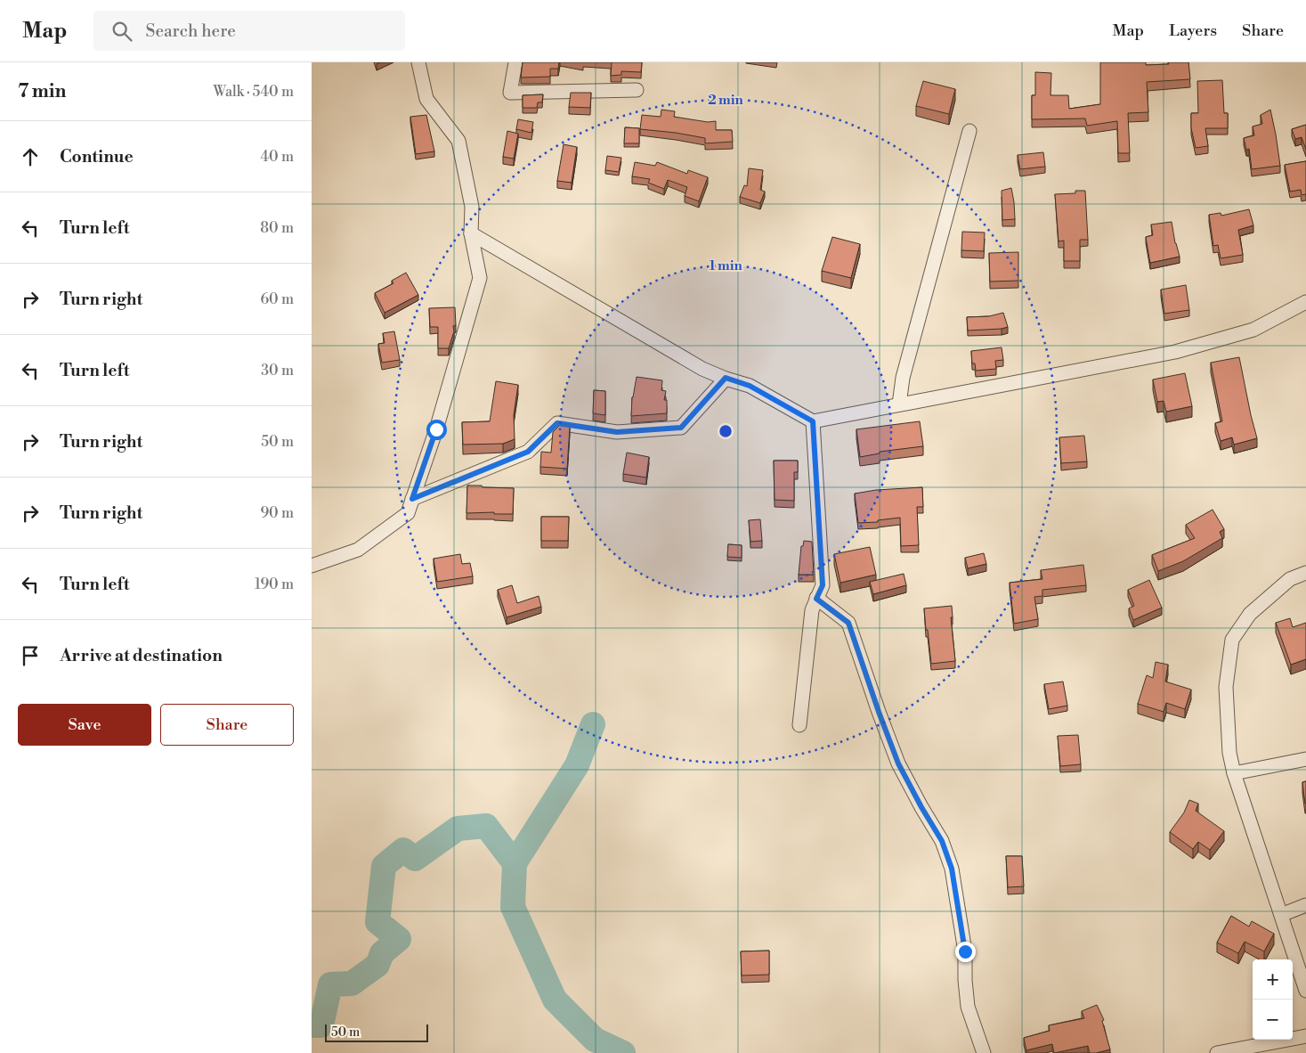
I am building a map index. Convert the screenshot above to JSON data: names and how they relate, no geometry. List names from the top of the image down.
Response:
{
  "scale_bar": "50 m",
  "page": {
    "header": "Map",
    "search": "Search here",
    "nav": ["Map", "Layers", "Share"],
    "heading": ["7 min", "Walk · 540 m"],
    "list": [
      ["Continue", "40 m"],
      ["Turn left", "80 m"],
      ["Turn right", "60 m"],
      ["Turn left", "30 m"],
      ["Turn right", "50 m"],
      ["Turn right", "90 m"],
      ["Turn left", "190 m"],
      "Arrive at destination"
    ],
    "buttons": ["Save", "Share"],
    "map_buttons": ["+", "−"],
    "scale": "50 m"
  },
  "rings": ["2 min", "1 min"]
}
